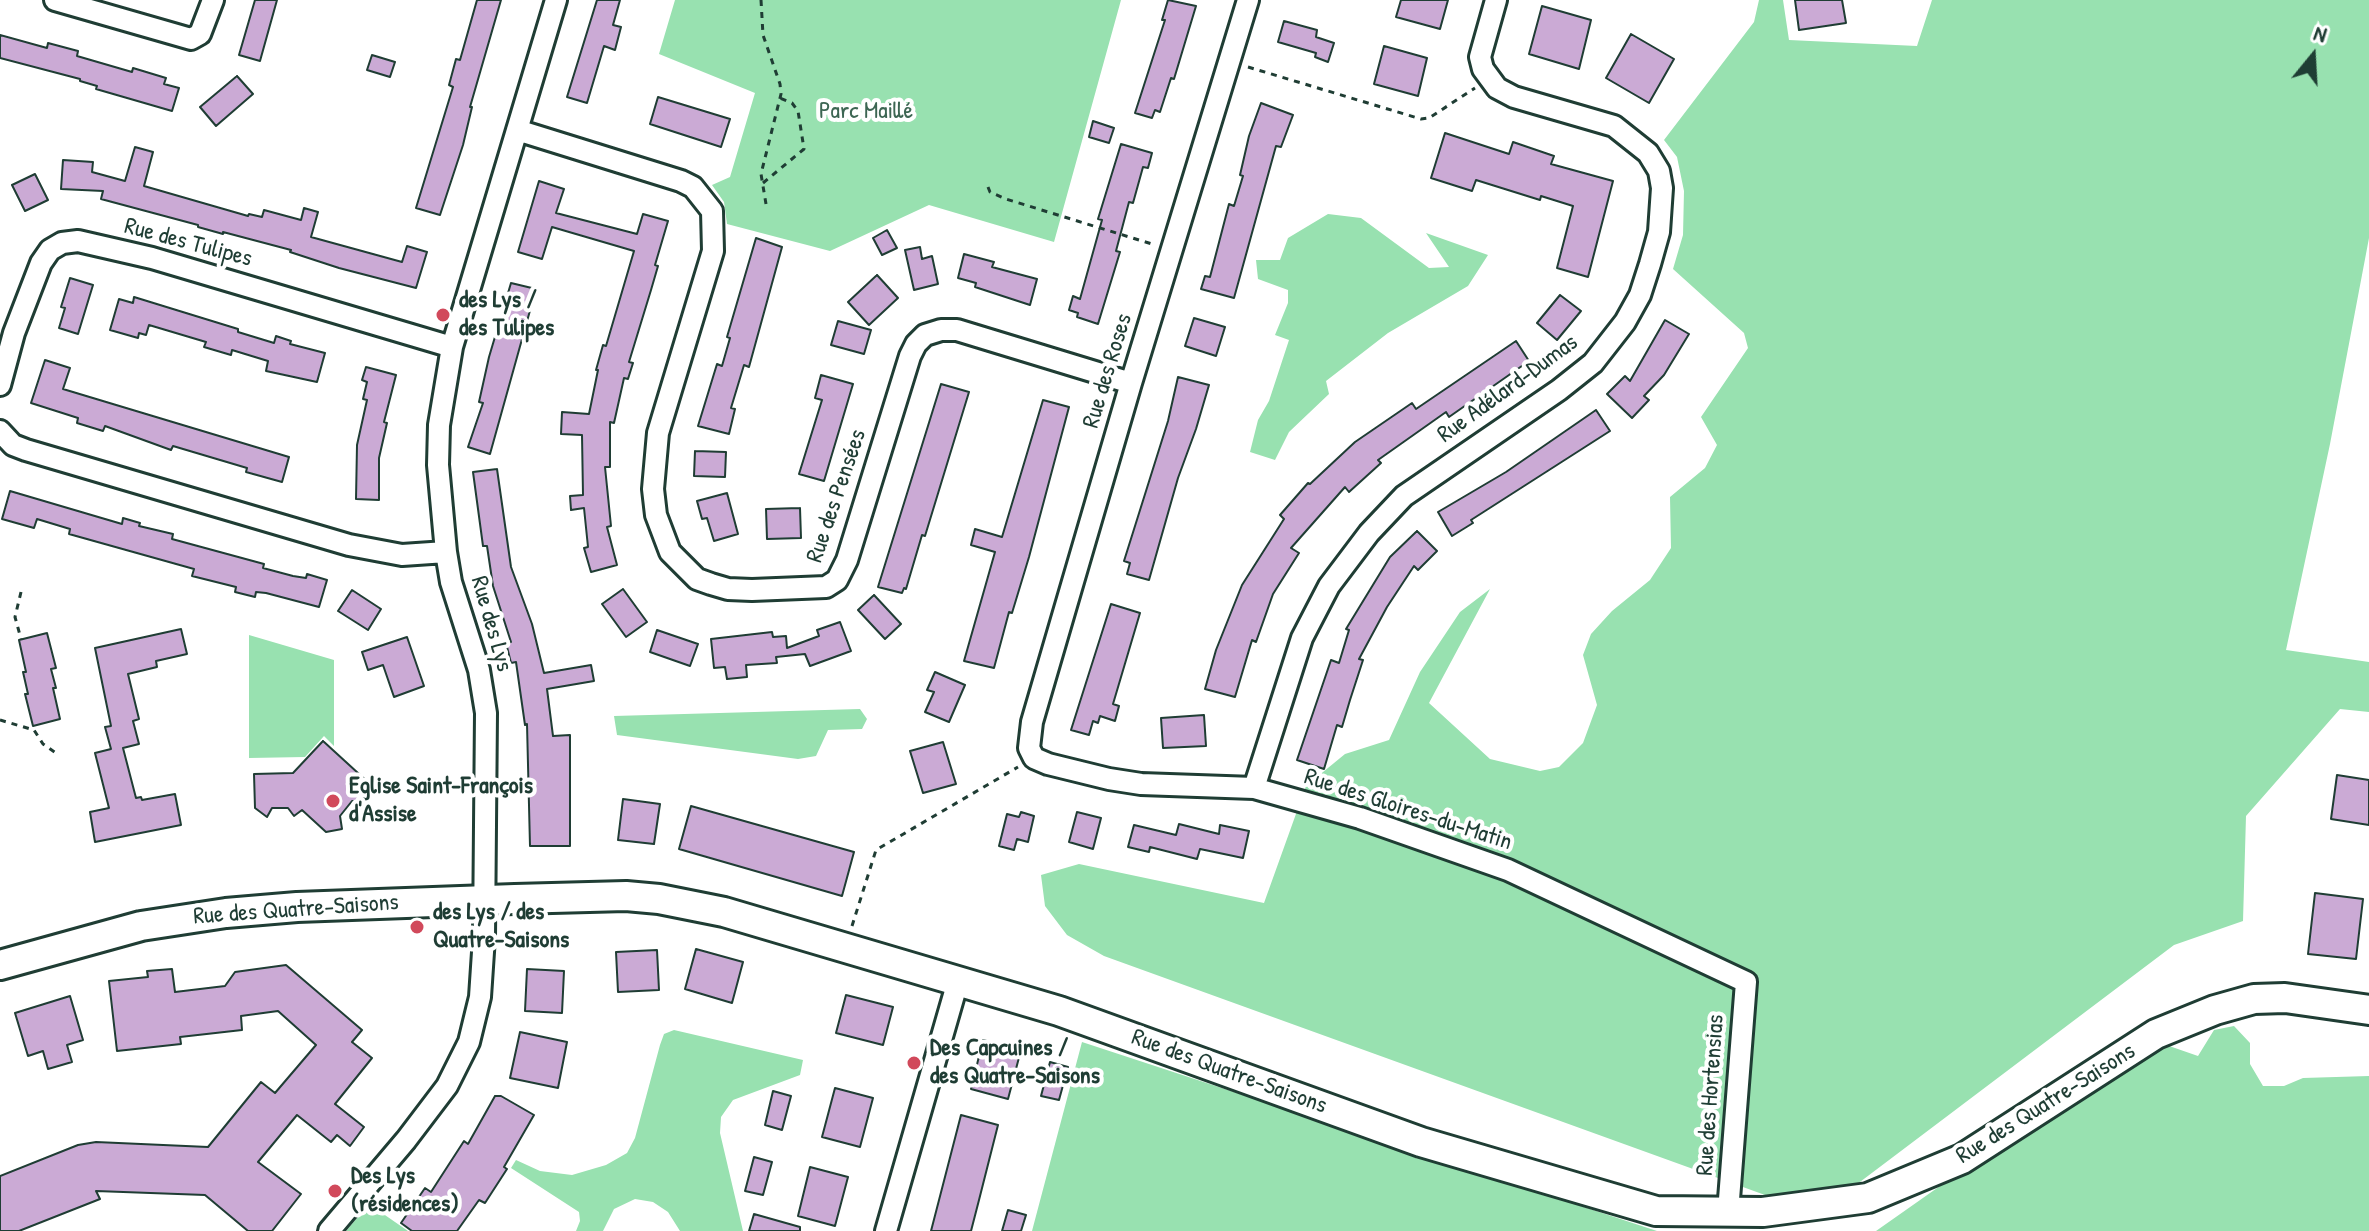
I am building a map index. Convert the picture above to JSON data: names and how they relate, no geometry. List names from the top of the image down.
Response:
{
  "streets": {
    "street": [
      "Rue des Tulipes",
      "Rue des Roses",
      "Rue Adélard-Dumas",
      "Rue des Pensées",
      "Rue des Lys",
      "Rue des Gloires-du-Matin",
      "Rue des Quatre-Saisons",
      "Rue des Hortensias"
    ]
  },
  "crossings": [
    ["Rue des Tulipes", "Rue des Lys"],
    ["Rue des Roses", "Rue des Pensées"],
    ["Rue des Roses", "Rue des Gloires-du-Matin"],
    ["Rue Adélard-Dumas", "Rue des Gloires-du-Matin"],
    ["Rue des Pensées", "Rue des Lys"],
    ["Rue des Lys", "Rue des Quatre-Saisons"],
    ["Rue des Gloires-du-Matin", "Rue des Hortensias"],
    ["Rue des Quatre-Saisons", "Rue des Hortensias"]
  ],
  "parks": ["Parc Maillé"],
  "places": [
    "des Lys / des Tulipes",
    "Eglise Saint-François d'Assise",
    "des Lys / des Quatre-Saisons",
    "Des Capcuines / des Quatre-Saisons",
    "Des Lys (résidences)"
  ],
  "north": "top"
}
